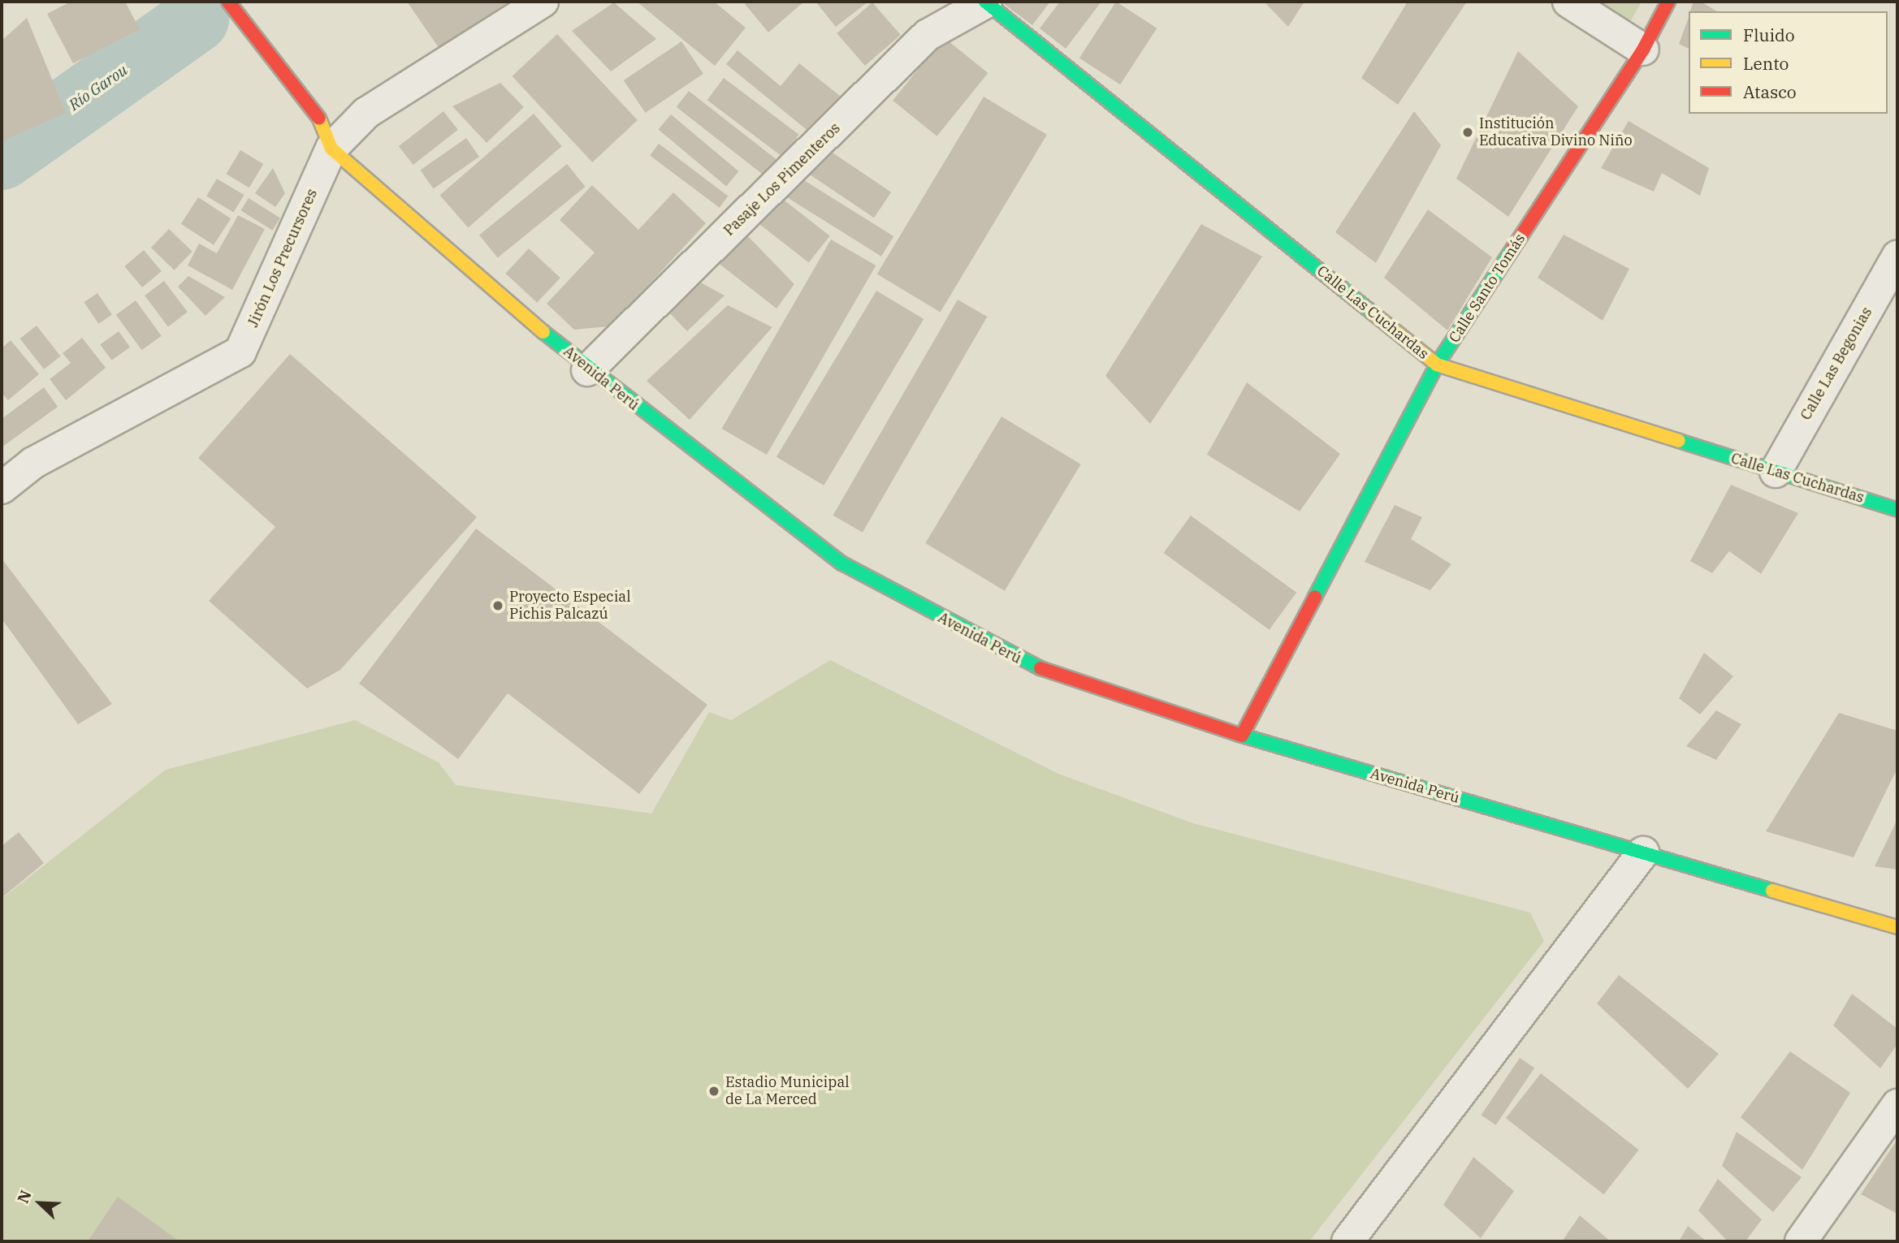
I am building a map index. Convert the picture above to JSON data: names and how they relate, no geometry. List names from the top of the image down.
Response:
{
  "streets": {
    "main road": ["Calle Santo Tomás", "Calle Las Cuchardas", "Avenida Perú"],
    "street": ["Pasaje Los Pimenteros", "Jirón Los Precursores", "Calle Las Begonias"]
  },
  "crossings": [
    ["Pasaje Los Pimenteros", "Calle Las Cuchardas"],
    ["Pasaje Los Pimenteros", "Avenida Perú"],
    ["Jirón Los Precursores", "Avenida Perú"],
    ["Calle Santo Tomás", "Calle Las Cuchardas"],
    ["Calle Santo Tomás", "Avenida Perú"],
    ["Calle Las Cuchardas", "Calle Las Begonias"]
  ],
  "water": ["Río Garou"],
  "places": ["Institución Educativa Divino Niño", "Proyecto Especial Pichis Palcazú", "Estadio Municipal de La Merced"],
  "legend": ["Fluido", "Lento", "Atasco"],
  "north": "top left"
}
